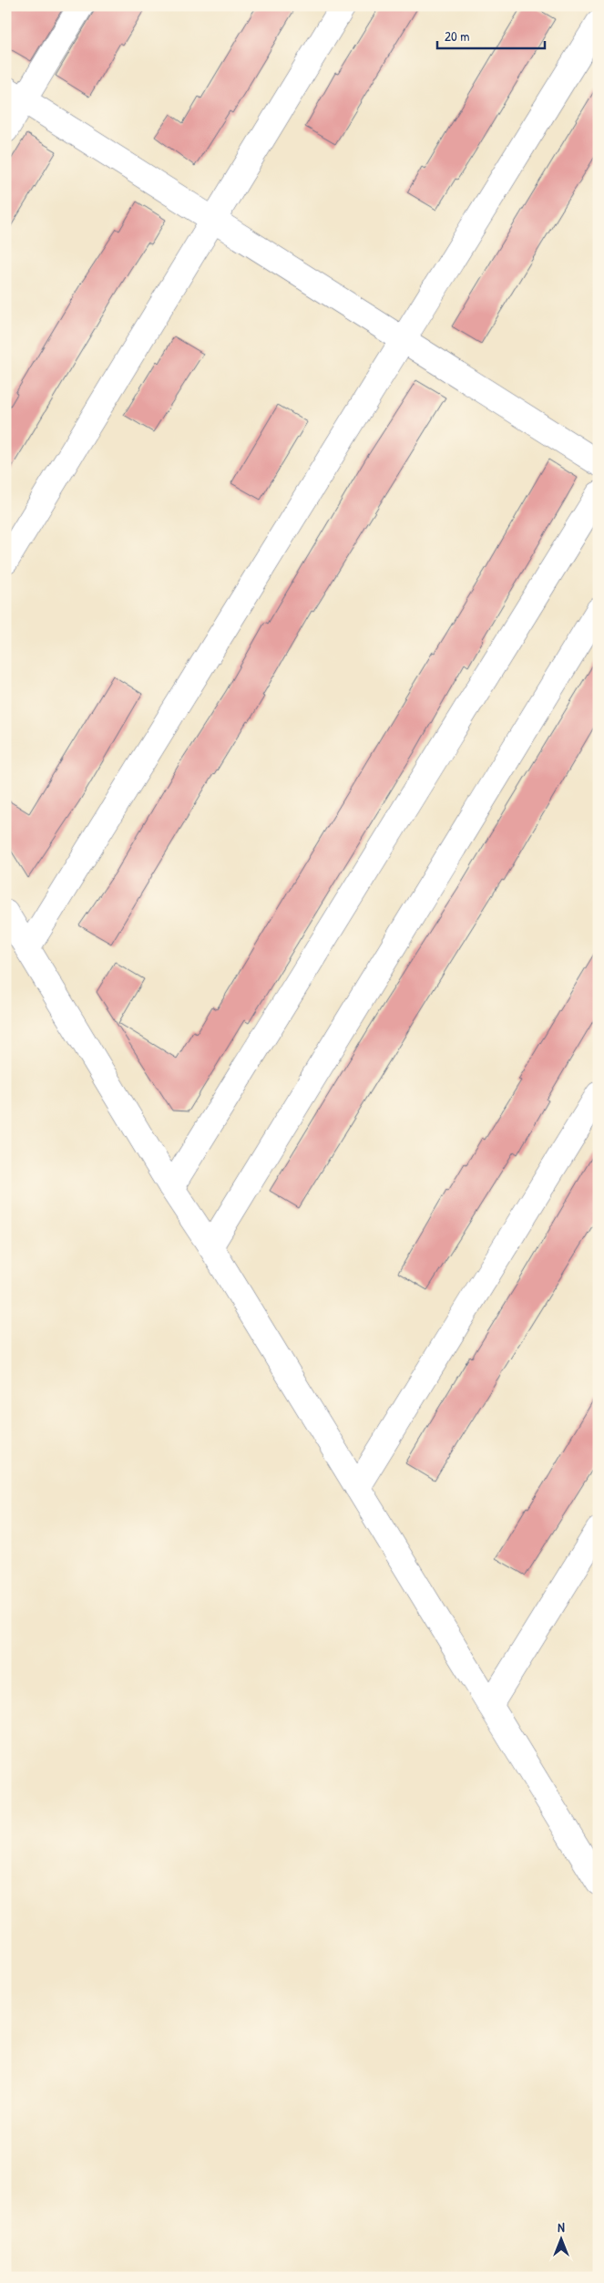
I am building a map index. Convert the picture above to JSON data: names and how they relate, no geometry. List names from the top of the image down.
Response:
{
  "scale_bar": "20 m",
  "north": "top"
}
